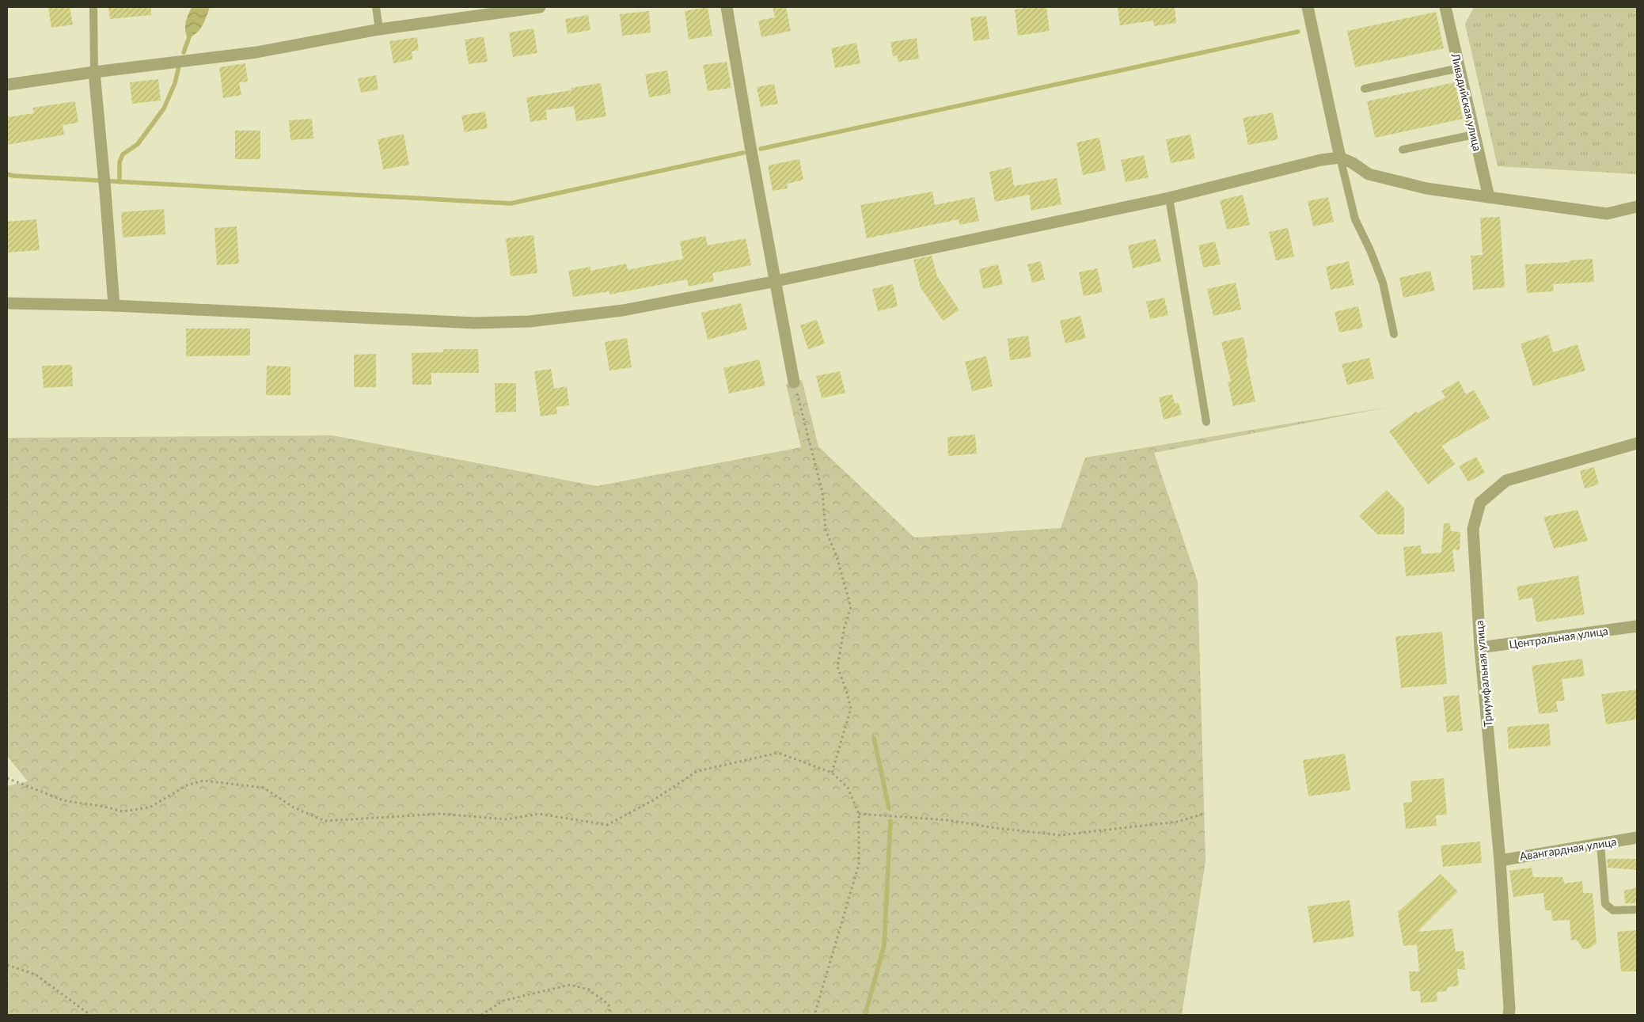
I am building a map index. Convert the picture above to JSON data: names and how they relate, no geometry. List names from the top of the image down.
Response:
{
  "streets": {
    "street": [
      "Ливадийская улица",
      "Центральная улица",
      "Триумфальная улица",
      "Авангардная улица"
    ]
  },
  "crossings": [
    ["Центральная улица", "Триумфальная улица"],
    ["Триумфальная улица", "Авангардная улица"]
  ]
}
